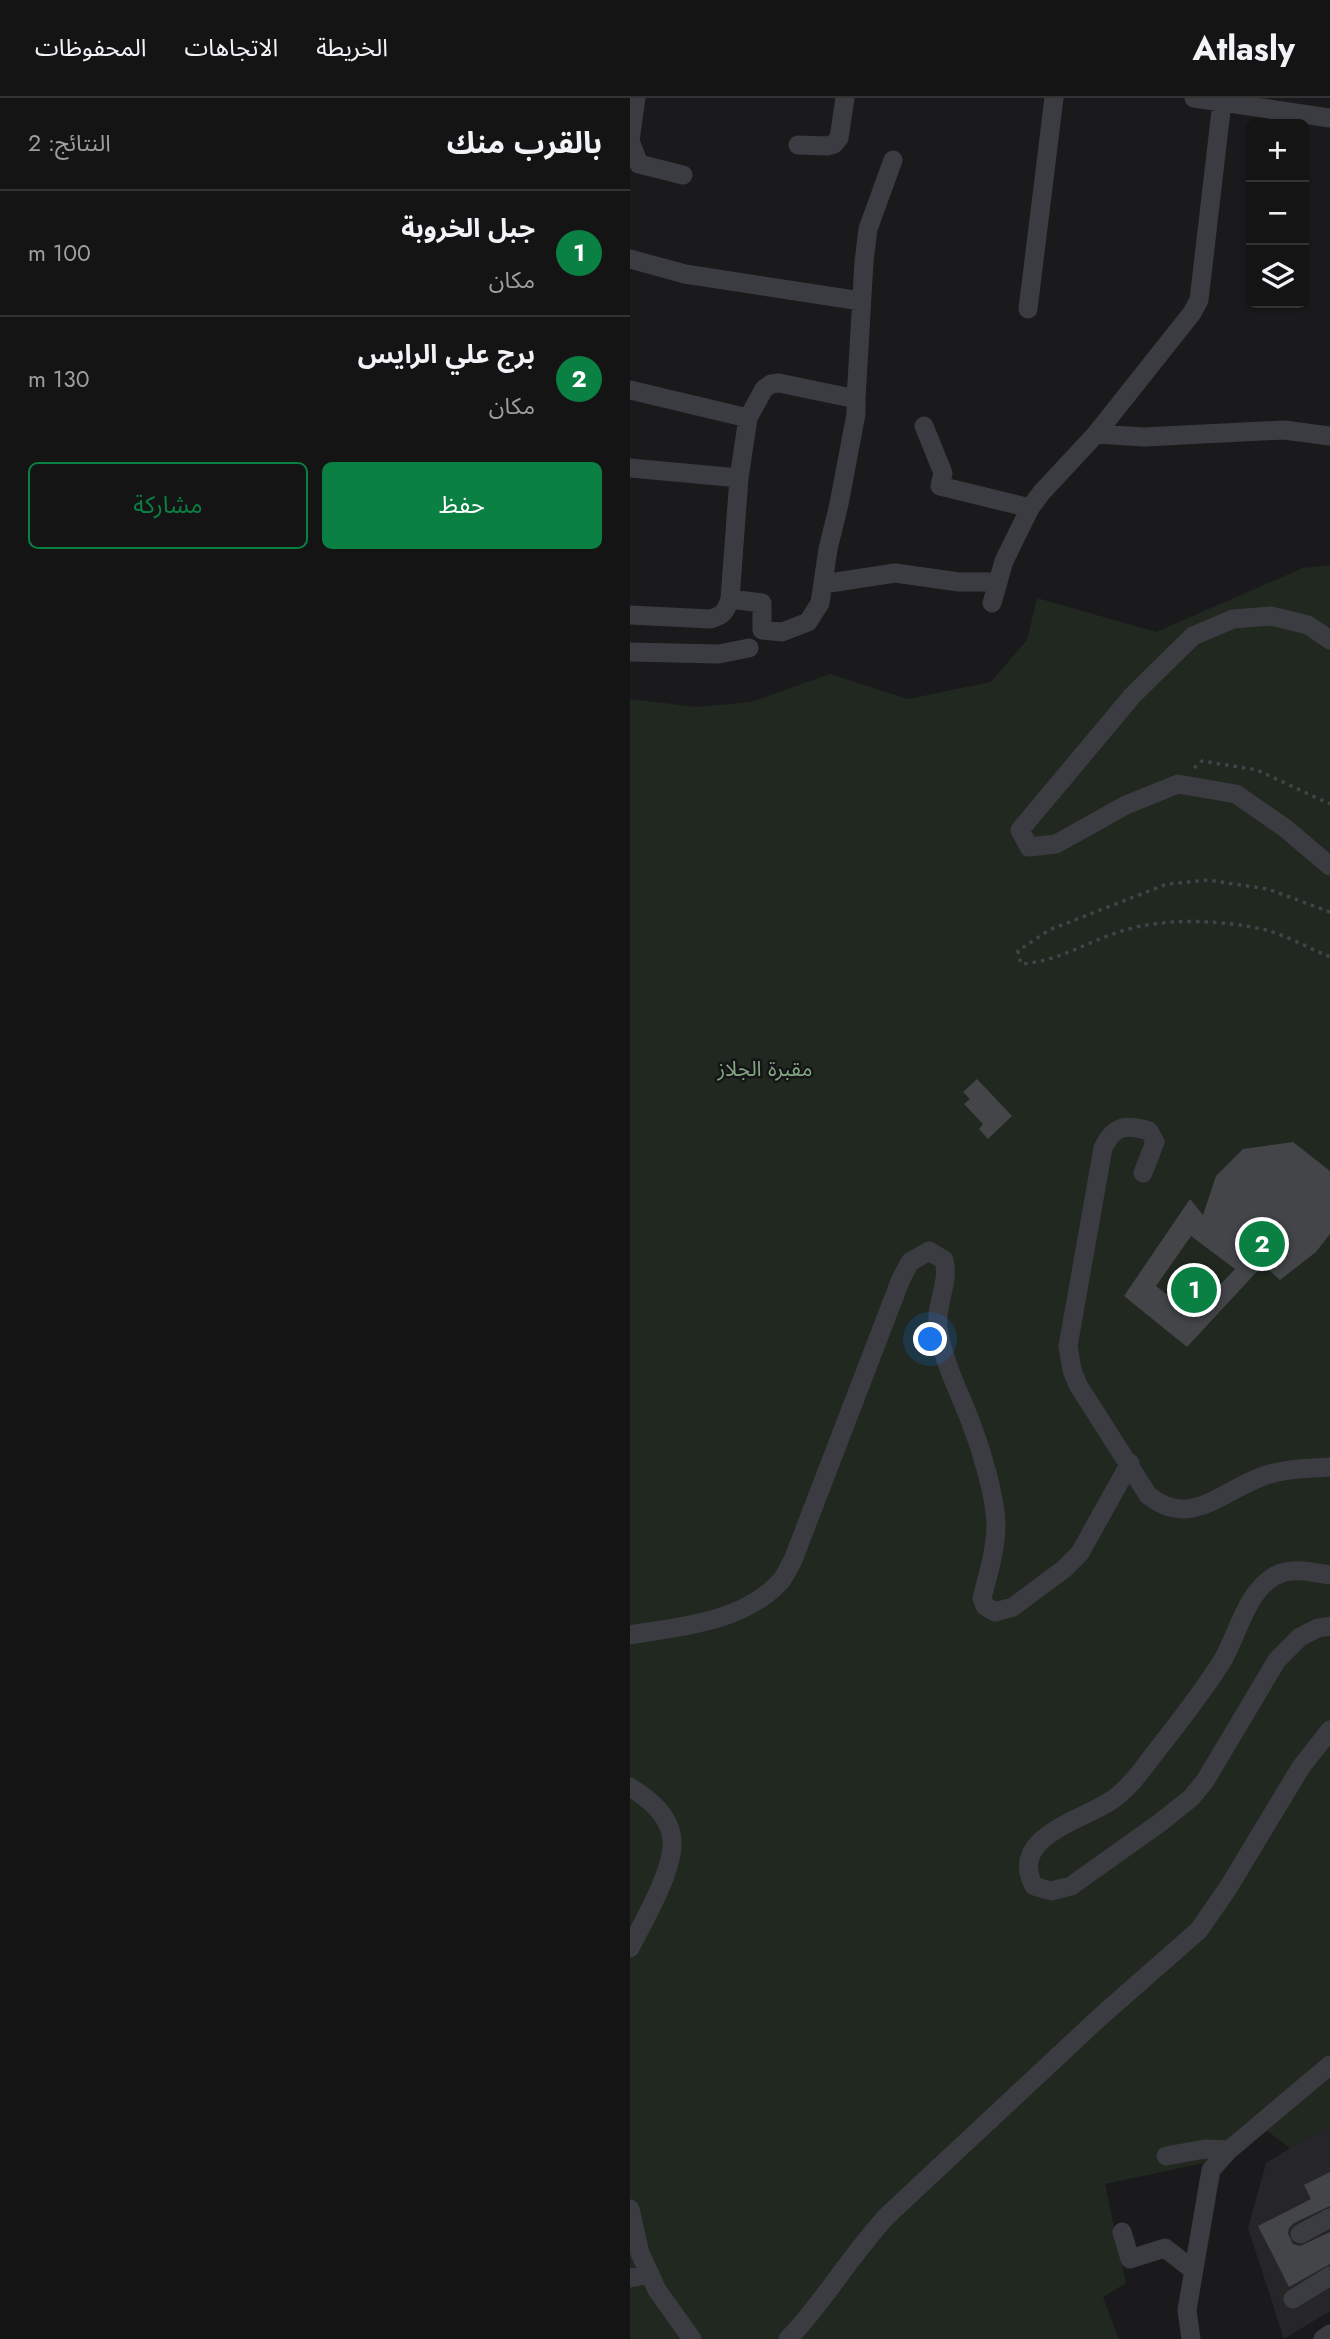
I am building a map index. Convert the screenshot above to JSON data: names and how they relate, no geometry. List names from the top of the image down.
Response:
{
  "parks": ["مقبرة الجلاز"],
  "page": {
    "header": "Atlasly",
    "nav": ["الخريطة", "الاتجاهات", "المحفوظات"],
    "heading": ["بالقرب منك", "النتائج: 2"],
    "map_buttons": ["+", "−"],
    "list": [
      {
        "mark": "1",
        "name": "جبل الخروبة",
        "note": "مكان",
        "value": "100 m"
      },
      {
        "mark": "2",
        "name": "برج علي الرايس",
        "note": "مكان",
        "value": "130 m"
      }
    ],
    "buttons": ["حفظ", "مشاركة"],
    "pins": ["2", "1"]
  }
}
